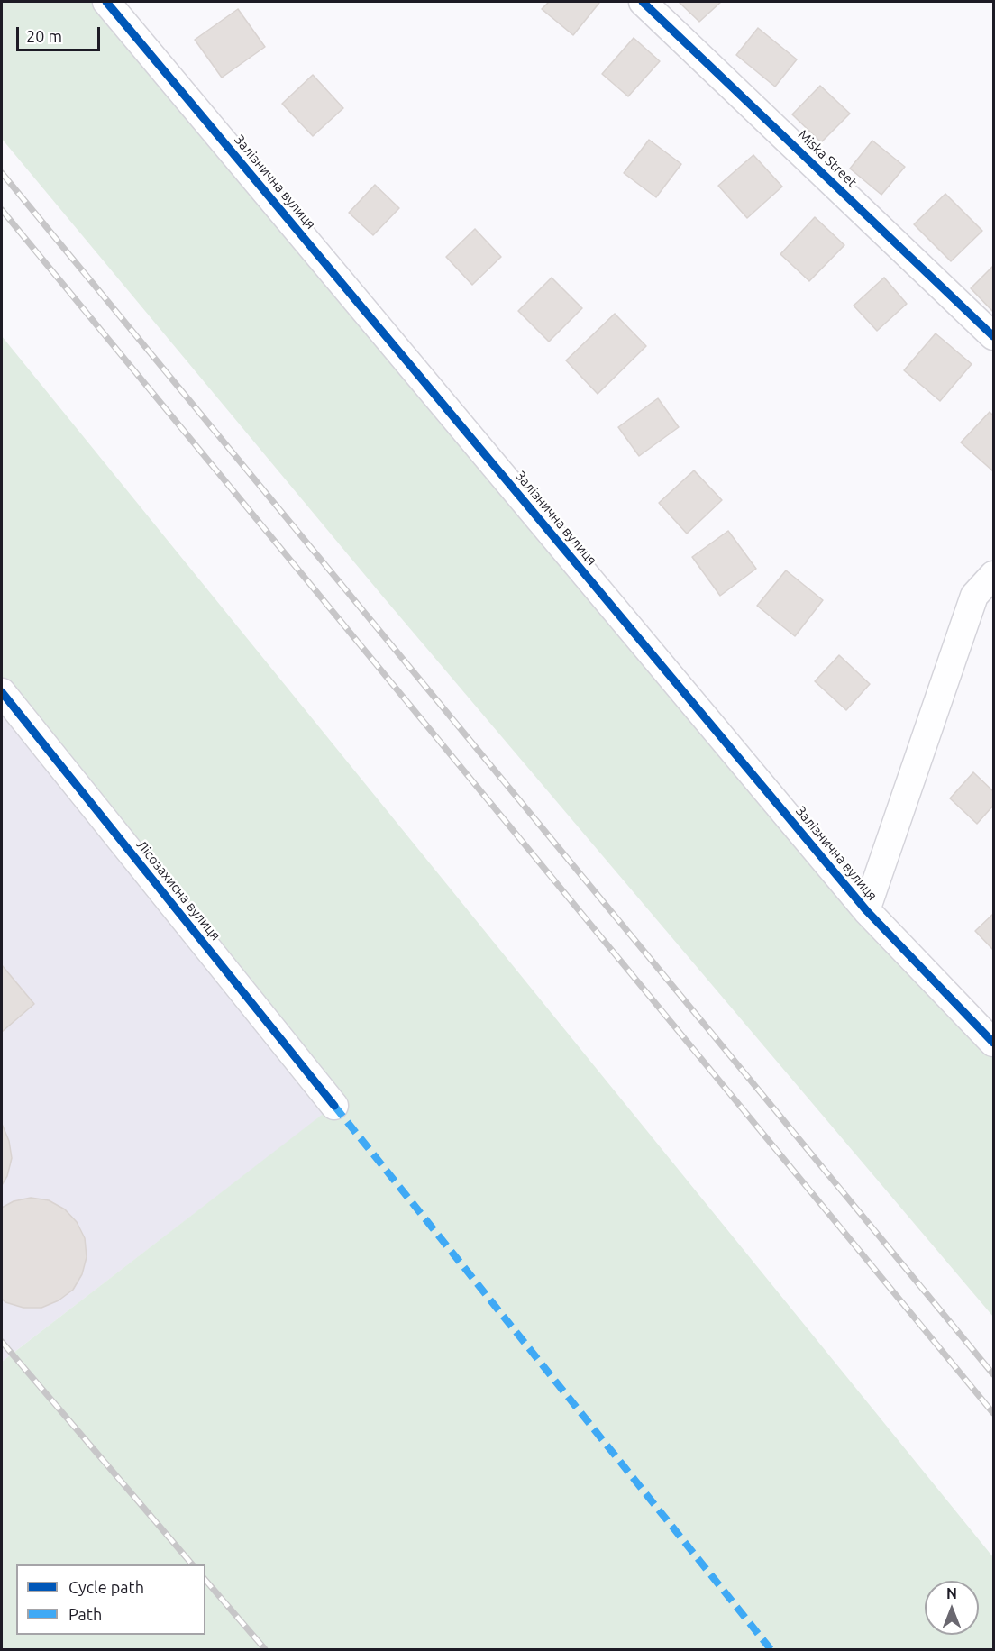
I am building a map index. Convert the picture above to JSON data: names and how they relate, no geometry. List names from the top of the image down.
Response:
{
  "streets": {
    "street": ["Miska Street", "Залізнична вулиця", "Лісозахисна вулиця"]
  },
  "legend": ["Cycle path", "Path"],
  "scale_bar": "20 m",
  "north": "top"
}
